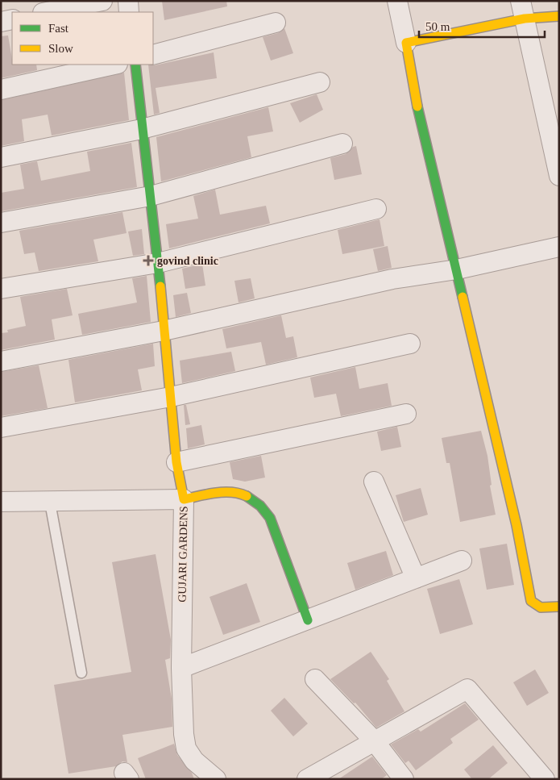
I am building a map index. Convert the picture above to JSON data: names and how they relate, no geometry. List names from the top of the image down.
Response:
{
  "streets": {
    "street": ["GUJARI GARDENS"]
  },
  "places": {
    "health": ["govind clinic"]
  },
  "legend": ["Fast", "Slow"],
  "scale_bar": "50 m"
}
